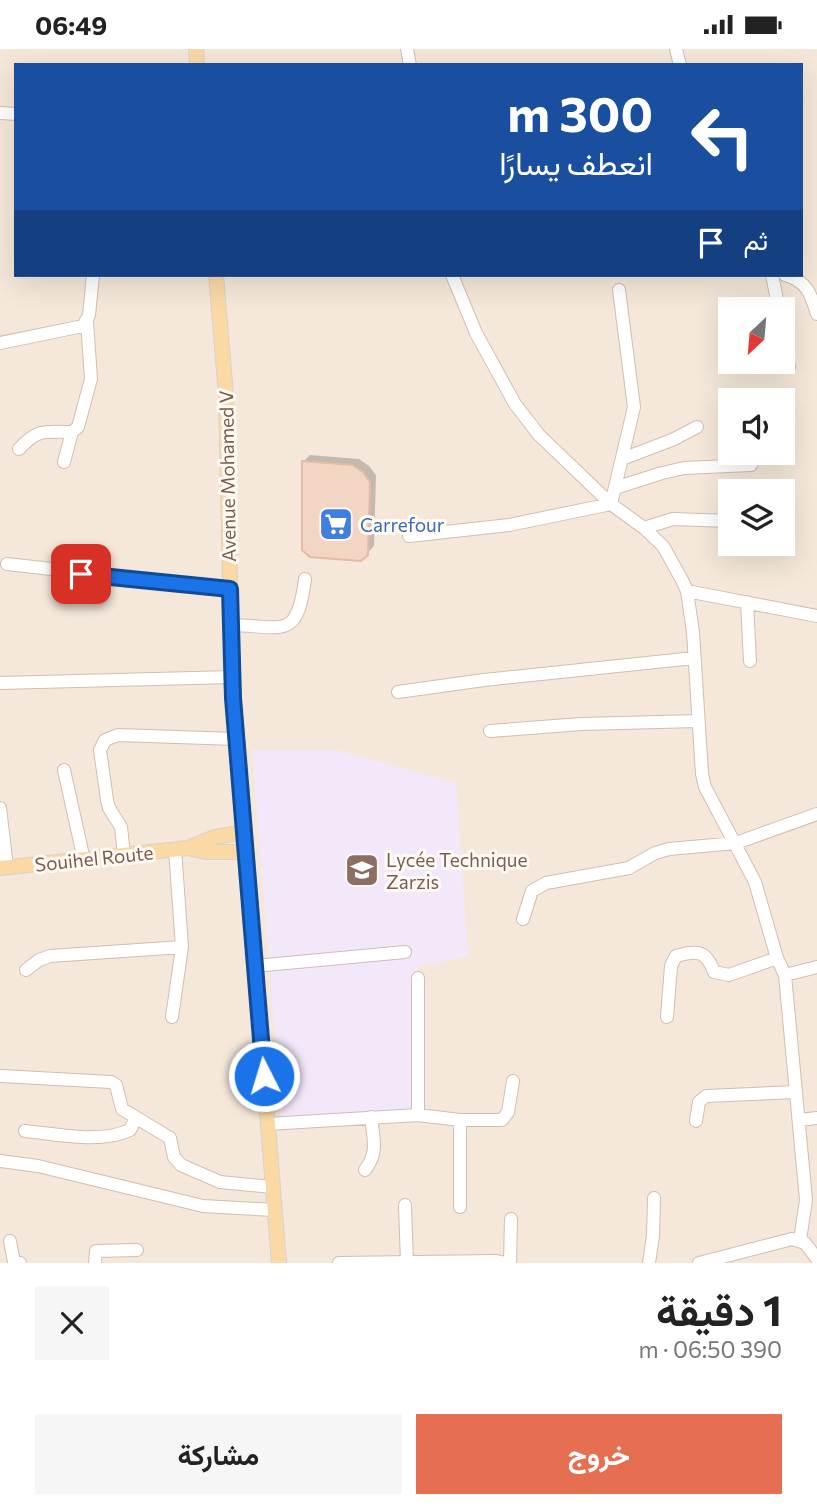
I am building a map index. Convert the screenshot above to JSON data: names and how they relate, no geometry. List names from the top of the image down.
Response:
{
  "streets": {
    "main road": ["Avenue Mohamed V", "Souihel Route"]
  },
  "places": {
    "supermarket": ["Carrefour"],
    "school or university": ["Lycée Technique Zarzis"]
  },
  "north": "bottom left",
  "page": {
    "status": "06:49",
    "turn": ["300 m", "انعطف يسارًا"],
    "then": "ثم",
    "heading": ["1 دقيقة", "390 m · 06:50"],
    "buttons": ["خروج", "مشاركة"]
  }
}
